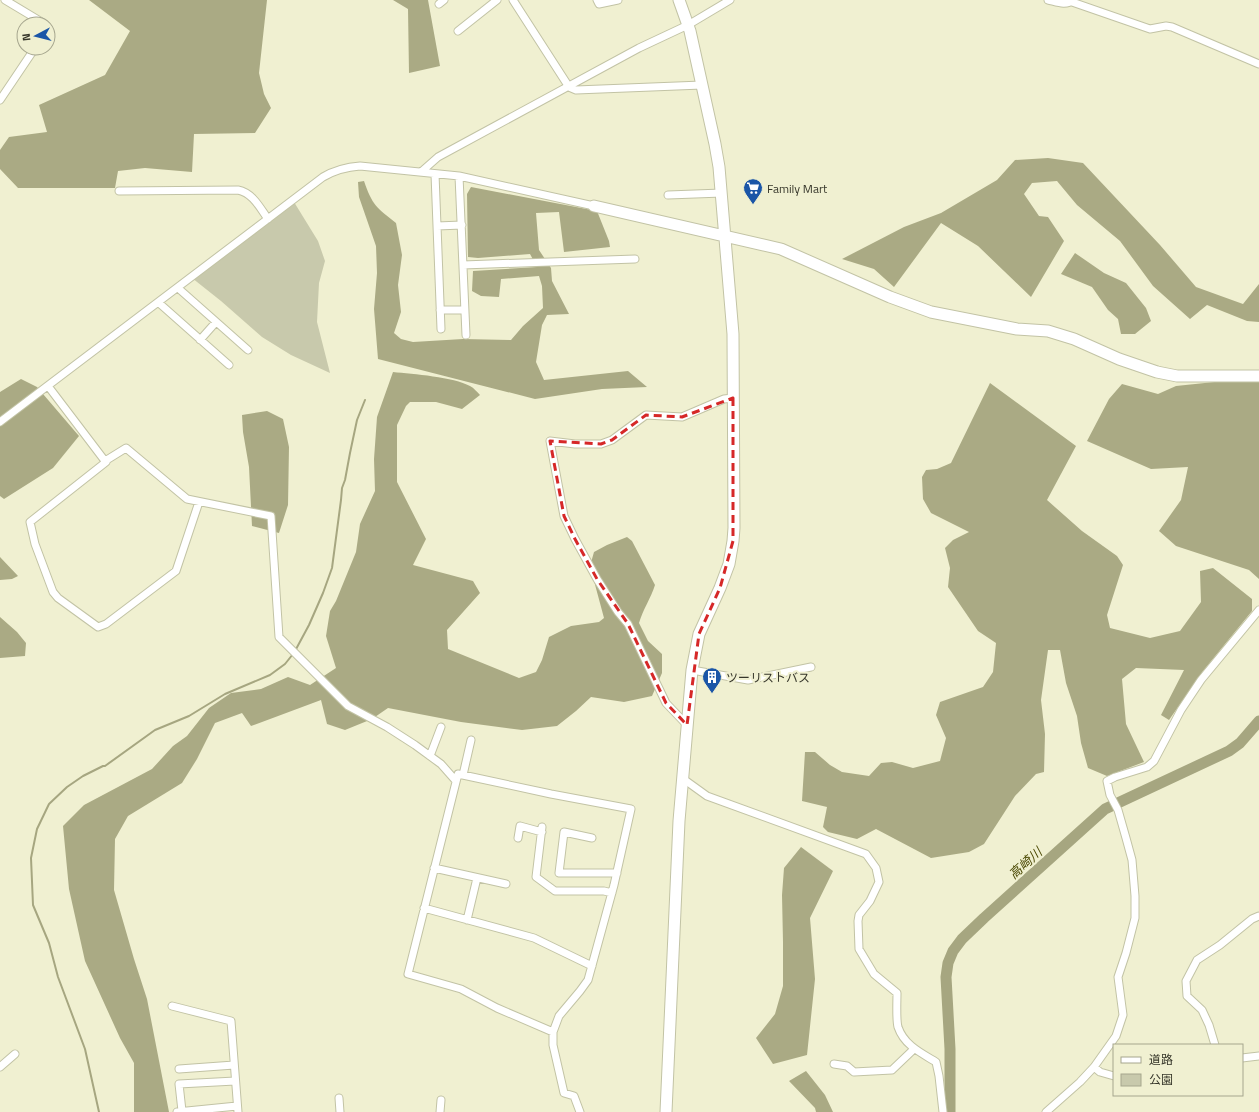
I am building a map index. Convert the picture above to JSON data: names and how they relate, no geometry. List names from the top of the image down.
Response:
{
  "water": ["高崎川"],
  "places": {
    "supermarket": ["Family Mart"],
    "building": ["ツーリストバス"]
  },
  "legend": ["道路", "公園"],
  "north": "left"
}
